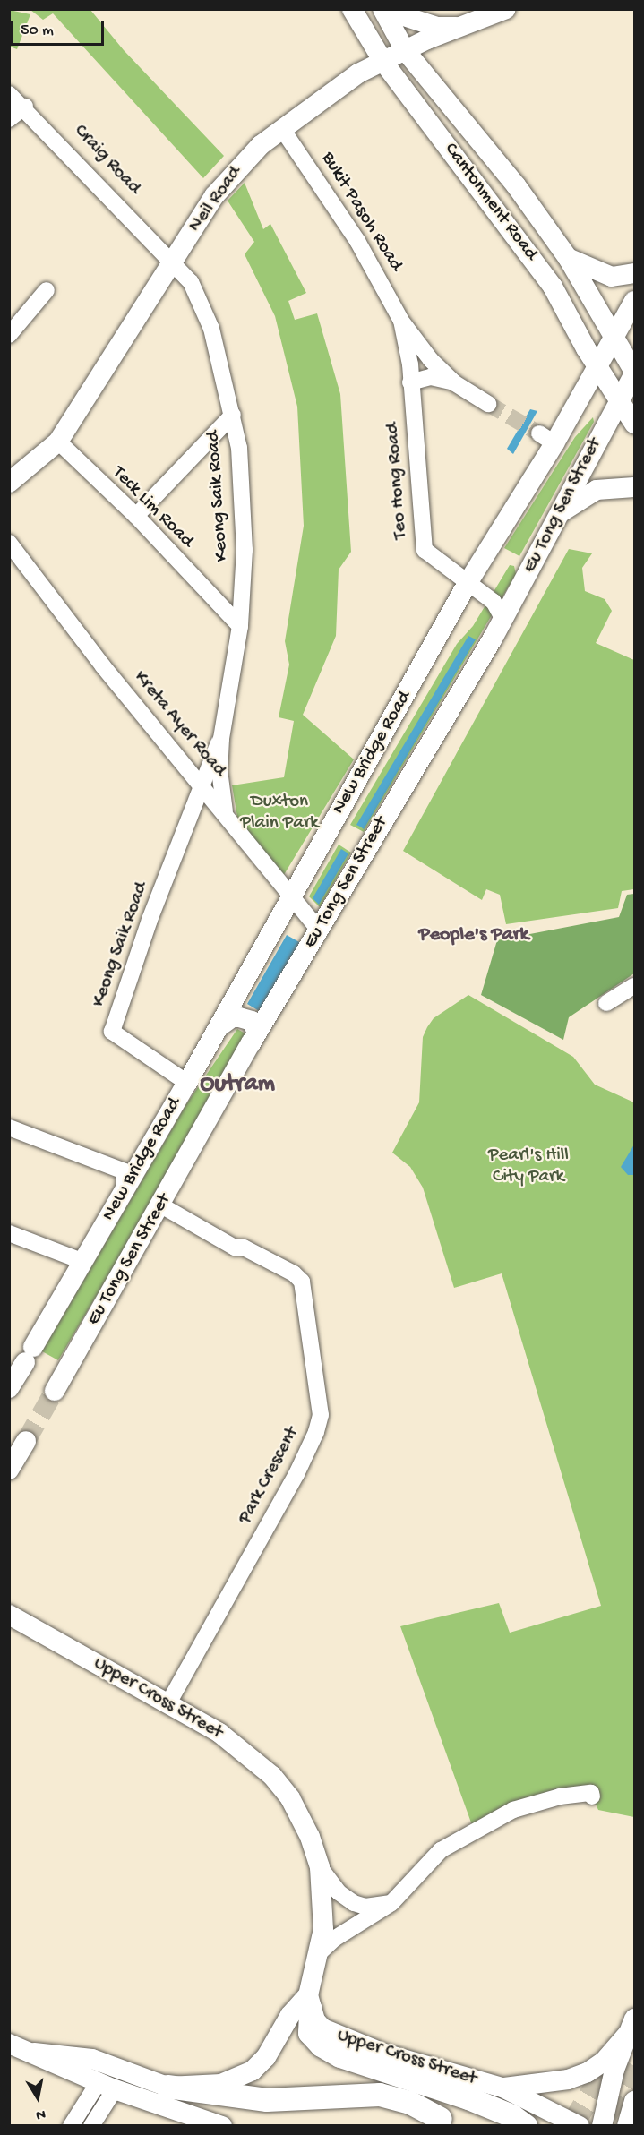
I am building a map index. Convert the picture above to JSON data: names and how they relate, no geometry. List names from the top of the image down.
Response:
{
  "streets": {
    "main road": [
      "Neil Road",
      "Cantonment Road",
      "Eu Tong Sen Street",
      "New Bridge Road",
      "Upper Cross Street"
    ],
    "street": [
      "Craig Road",
      "Bukit Pasoh Road",
      "Teo Hong Road",
      "Keong Saik Road",
      "Teck Lim Road",
      "Kreta Ayer Road",
      "Park Crescent"
    ]
  },
  "crossings": [
    ["Craig Road", "Neil Road"],
    ["Craig Road", "Keong Saik Road"],
    ["Neil Road", "Cantonment Road"],
    ["Neil Road", "Bukit Pasoh Road"],
    ["Neil Road", "Keong Saik Road"],
    ["Neil Road", "Teck Lim Road"],
    ["Cantonment Road", "Eu Tong Sen Street"],
    ["Cantonment Road", "New Bridge Road"],
    ["Bukit Pasoh Road", "Teo Hong Road"],
    ["Teo Hong Road", "Eu Tong Sen Street"],
    ["Teo Hong Road", "New Bridge Road"],
    ["Keong Saik Road", "Teck Lim Road"],
    ["Keong Saik Road", "Kreta Ayer Road"],
    ["Keong Saik Road", "New Bridge Road"],
    ["Eu Tong Sen Street", "Kreta Ayer Road"],
    ["Eu Tong Sen Street", "Park Crescent"],
    ["Kreta Ayer Road", "New Bridge Road"],
    ["Park Crescent", "Upper Cross Street"]
  ],
  "districts": ["People's Park", "Outram"],
  "parks": ["Duxton Plain Park", "Pearl's Hill City Park"],
  "scale_bar": "50 m",
  "north": "bottom"
}
